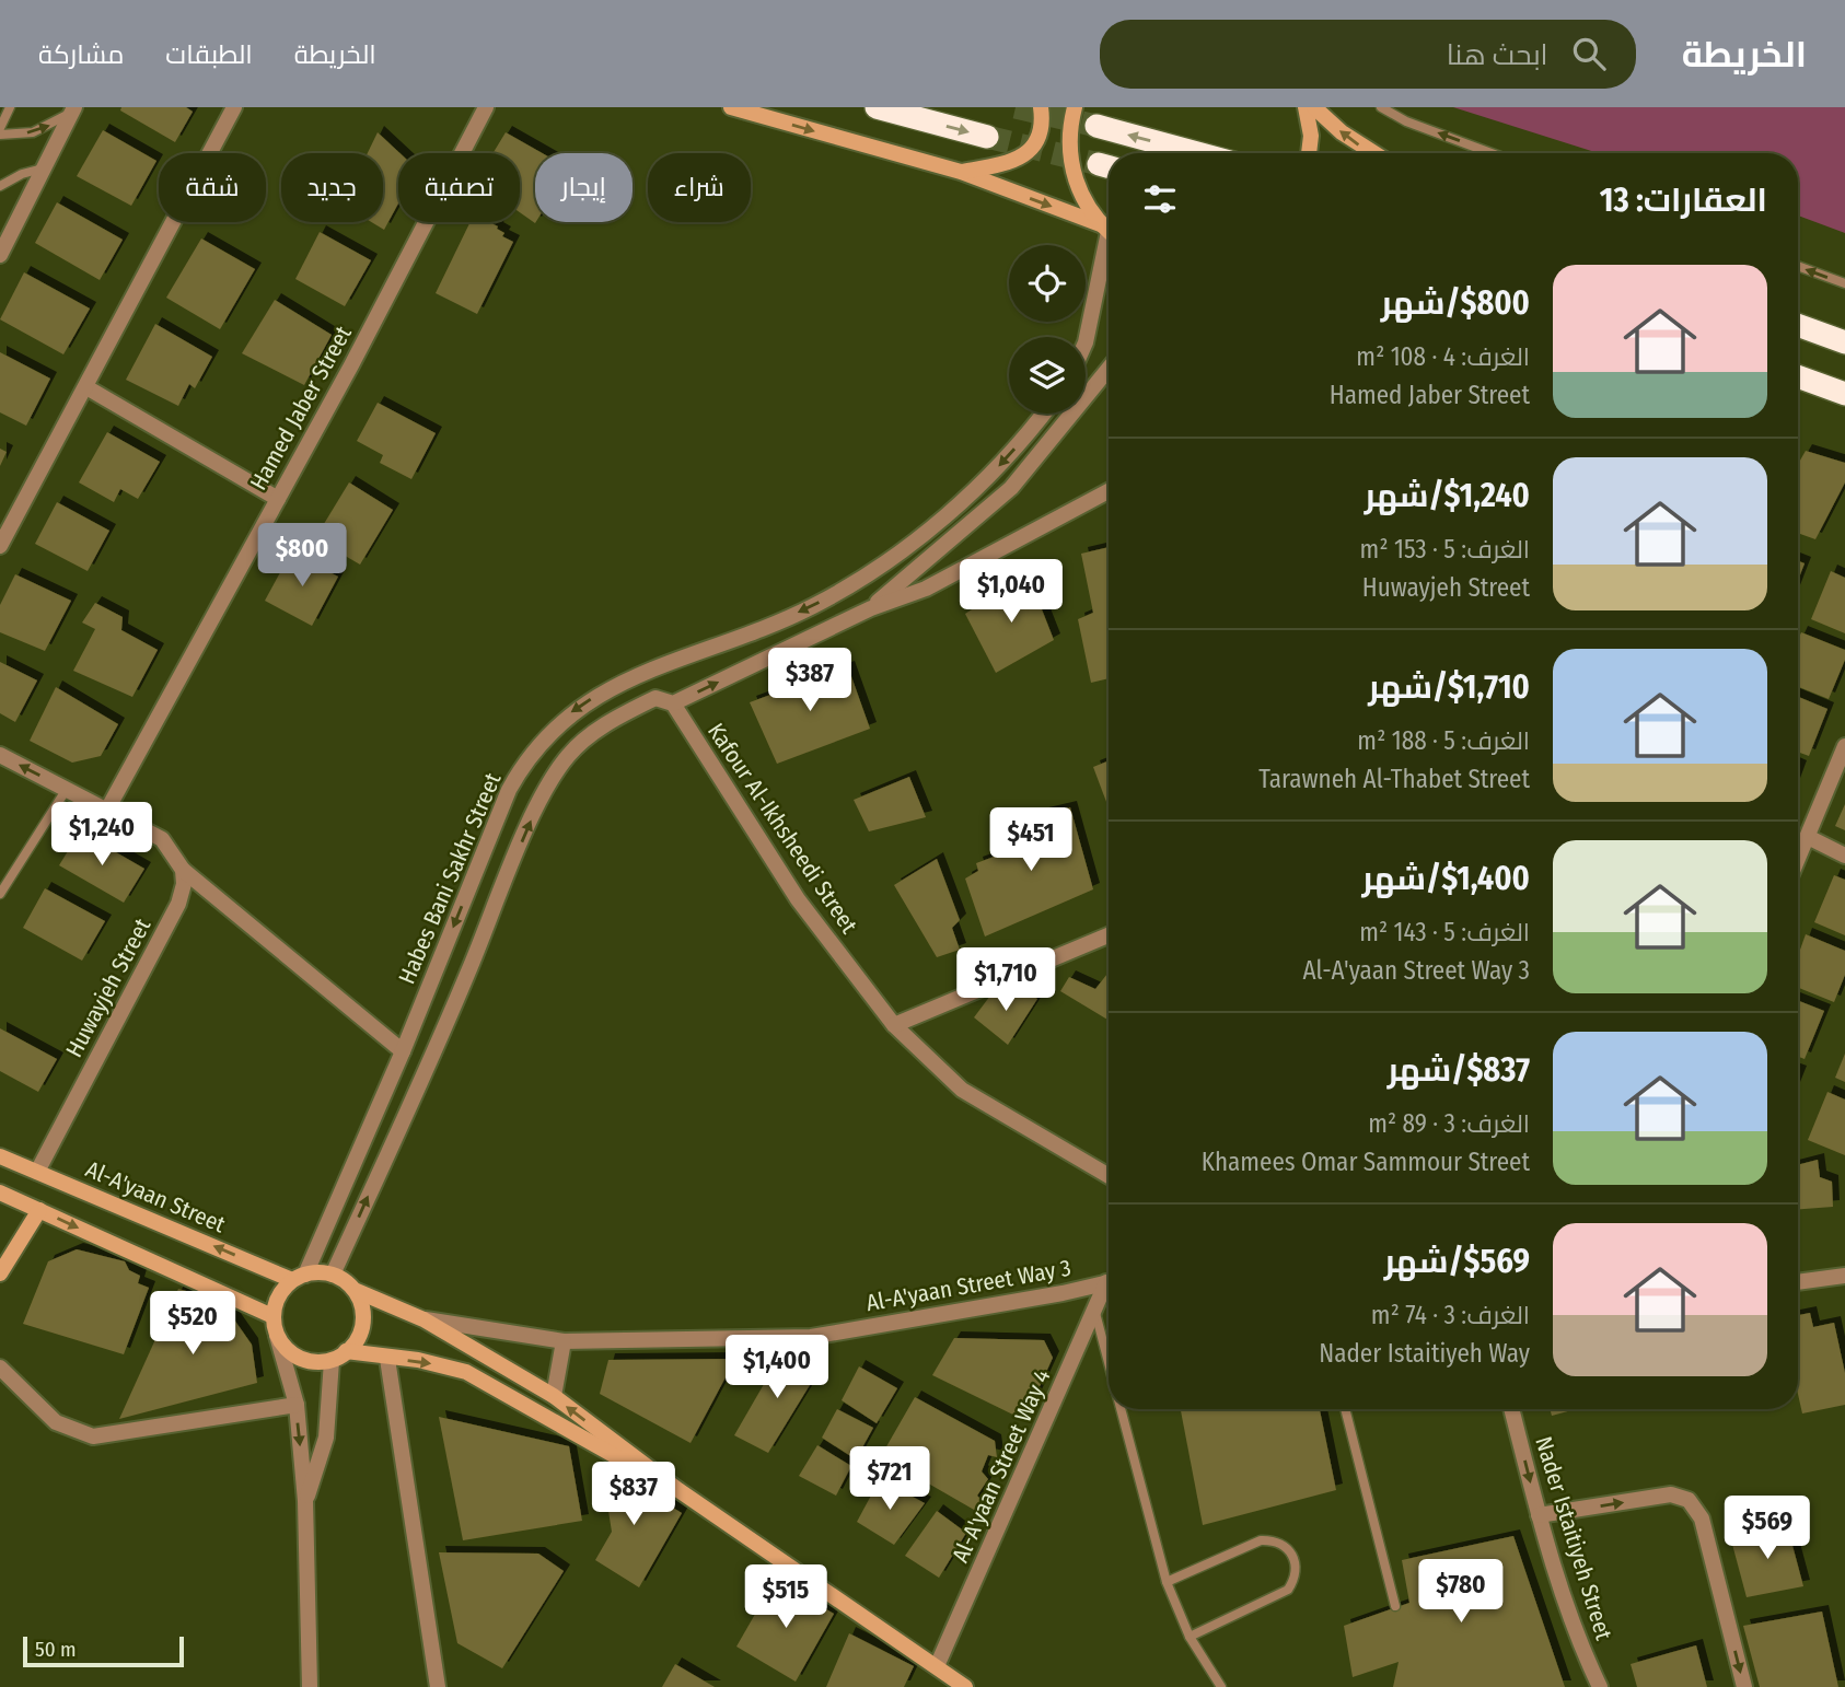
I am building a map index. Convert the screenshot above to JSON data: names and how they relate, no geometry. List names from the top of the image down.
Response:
{
  "streets": {
    "street": [
      "Hamed Jaber Street",
      "Kafour Al-Ikhsheedi Street",
      "Habes Bani Sakhr Street",
      "Huwayjeh Street",
      "Al-A'yaan Street",
      "Al-A'yaan Street Way 3",
      "Al-A'yaan Street Way 4",
      "Nader Istaitiyeh Street"
    ]
  },
  "crossings": [
    ["Habes Bani Sakhr Street", "Al-A'yaan Street"],
    ["Huwayjeh Street", "Al-A'yaan Street"]
  ],
  "one_way": ["Nader Istaitiyeh Street"],
  "scale_bar": "50 m",
  "page": {
    "header": "الخريطة",
    "search": "ابحث هنا",
    "nav": ["الخريطة", "الطبقات", "مشاركة"],
    "chip": [
      "شراء",
      "إيجار",
      "تصفية",
      "جديد",
      "شقة"
    ],
    "heading": "العقارات: 13",
    "list": [
      {
        "name": "$800/شهر",
        "note": "الغرف: 4 · 108 m² · Hamed Jaber Street"
      },
      {
        "name": "$1,240/شهر",
        "note": "الغرف: 5 · 153 m² · Huwayjeh Street"
      },
      {
        "name": "$1,710/شهر",
        "note": "الغرف: 5 · 188 m² · Tarawneh Al-Thabet Street"
      },
      {
        "name": "$1,400/شهر",
        "note": "الغرف: 5 · 143 m² · Al-A'yaan Street Way 3"
      },
      {
        "name": "$837/شهر",
        "note": "الغرف: 3 · 89 m² · Khamees Omar Sammour Street"
      },
      {
        "name": "$569/شهر",
        "note": "الغرف: 3 · 74 m² · Nader Istaitiyeh Way"
      }
    ],
    "price": [
      "$800",
      "$1,040",
      "$387",
      "$1,240",
      "$451",
      "$1,710",
      "$520",
      "$1,400",
      "$721",
      "$837",
      "$569",
      "$780",
      "$515"
    ],
    "scale": "50 m"
  }
}
